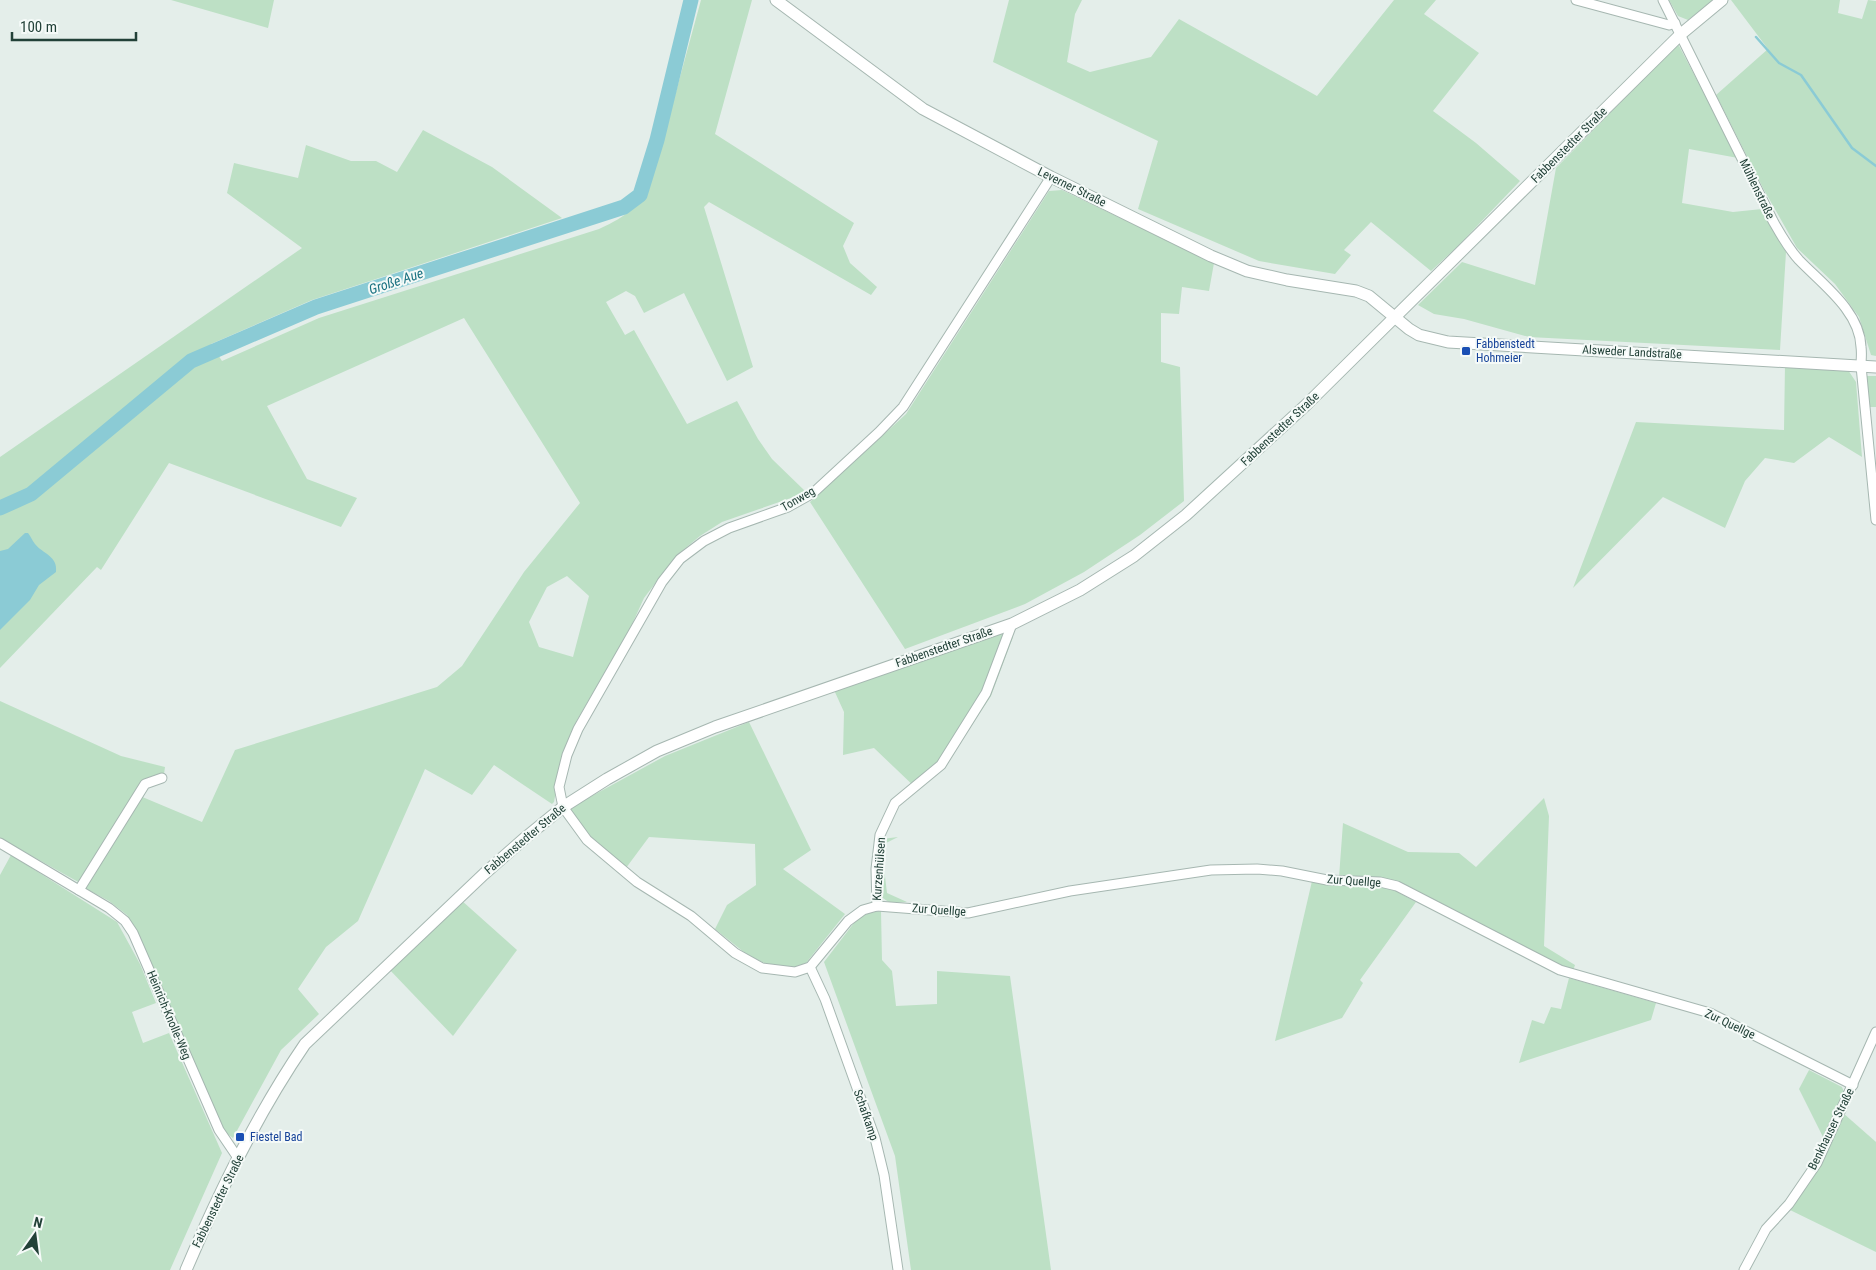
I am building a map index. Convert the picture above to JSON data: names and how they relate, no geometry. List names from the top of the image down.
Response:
{
  "streets": {
    "street": [
      "Fabbenstedter Straße",
      "Leverner Straße",
      "Mühlenstraße",
      "Alsweder Landstraße",
      "Tonweg",
      "Kurzenhülsen",
      "Zur Quellge",
      "Heinrich-Knolle-Weg",
      "Schafkamp",
      "Benkhauser Straße"
    ]
  },
  "crossings": [
    ["Fabbenstedter Straße", "Leverner Straße"],
    ["Fabbenstedter Straße", "Mühlenstraße"],
    ["Fabbenstedter Straße", "Alsweder Landstraße"],
    ["Fabbenstedter Straße", "Tonweg"],
    ["Fabbenstedter Straße", "Kurzenhülsen"],
    ["Fabbenstedter Straße", "Heinrich-Knolle-Weg"],
    ["Leverner Straße", "Alsweder Landstraße"],
    ["Leverner Straße", "Tonweg"],
    ["Mühlenstraße", "Alsweder Landstraße"],
    ["Kurzenhülsen", "Zur Quellge"],
    ["Kurzenhülsen", "Schafkamp"],
    ["Zur Quellge", "Benkhauser Straße"]
  ],
  "water": ["Große Aue"],
  "places": {
    "transit": ["Fabbenstedt Hohmeier", "Fiestel Bad"]
  },
  "scale_bar": "100 m",
  "north": "top"
}
